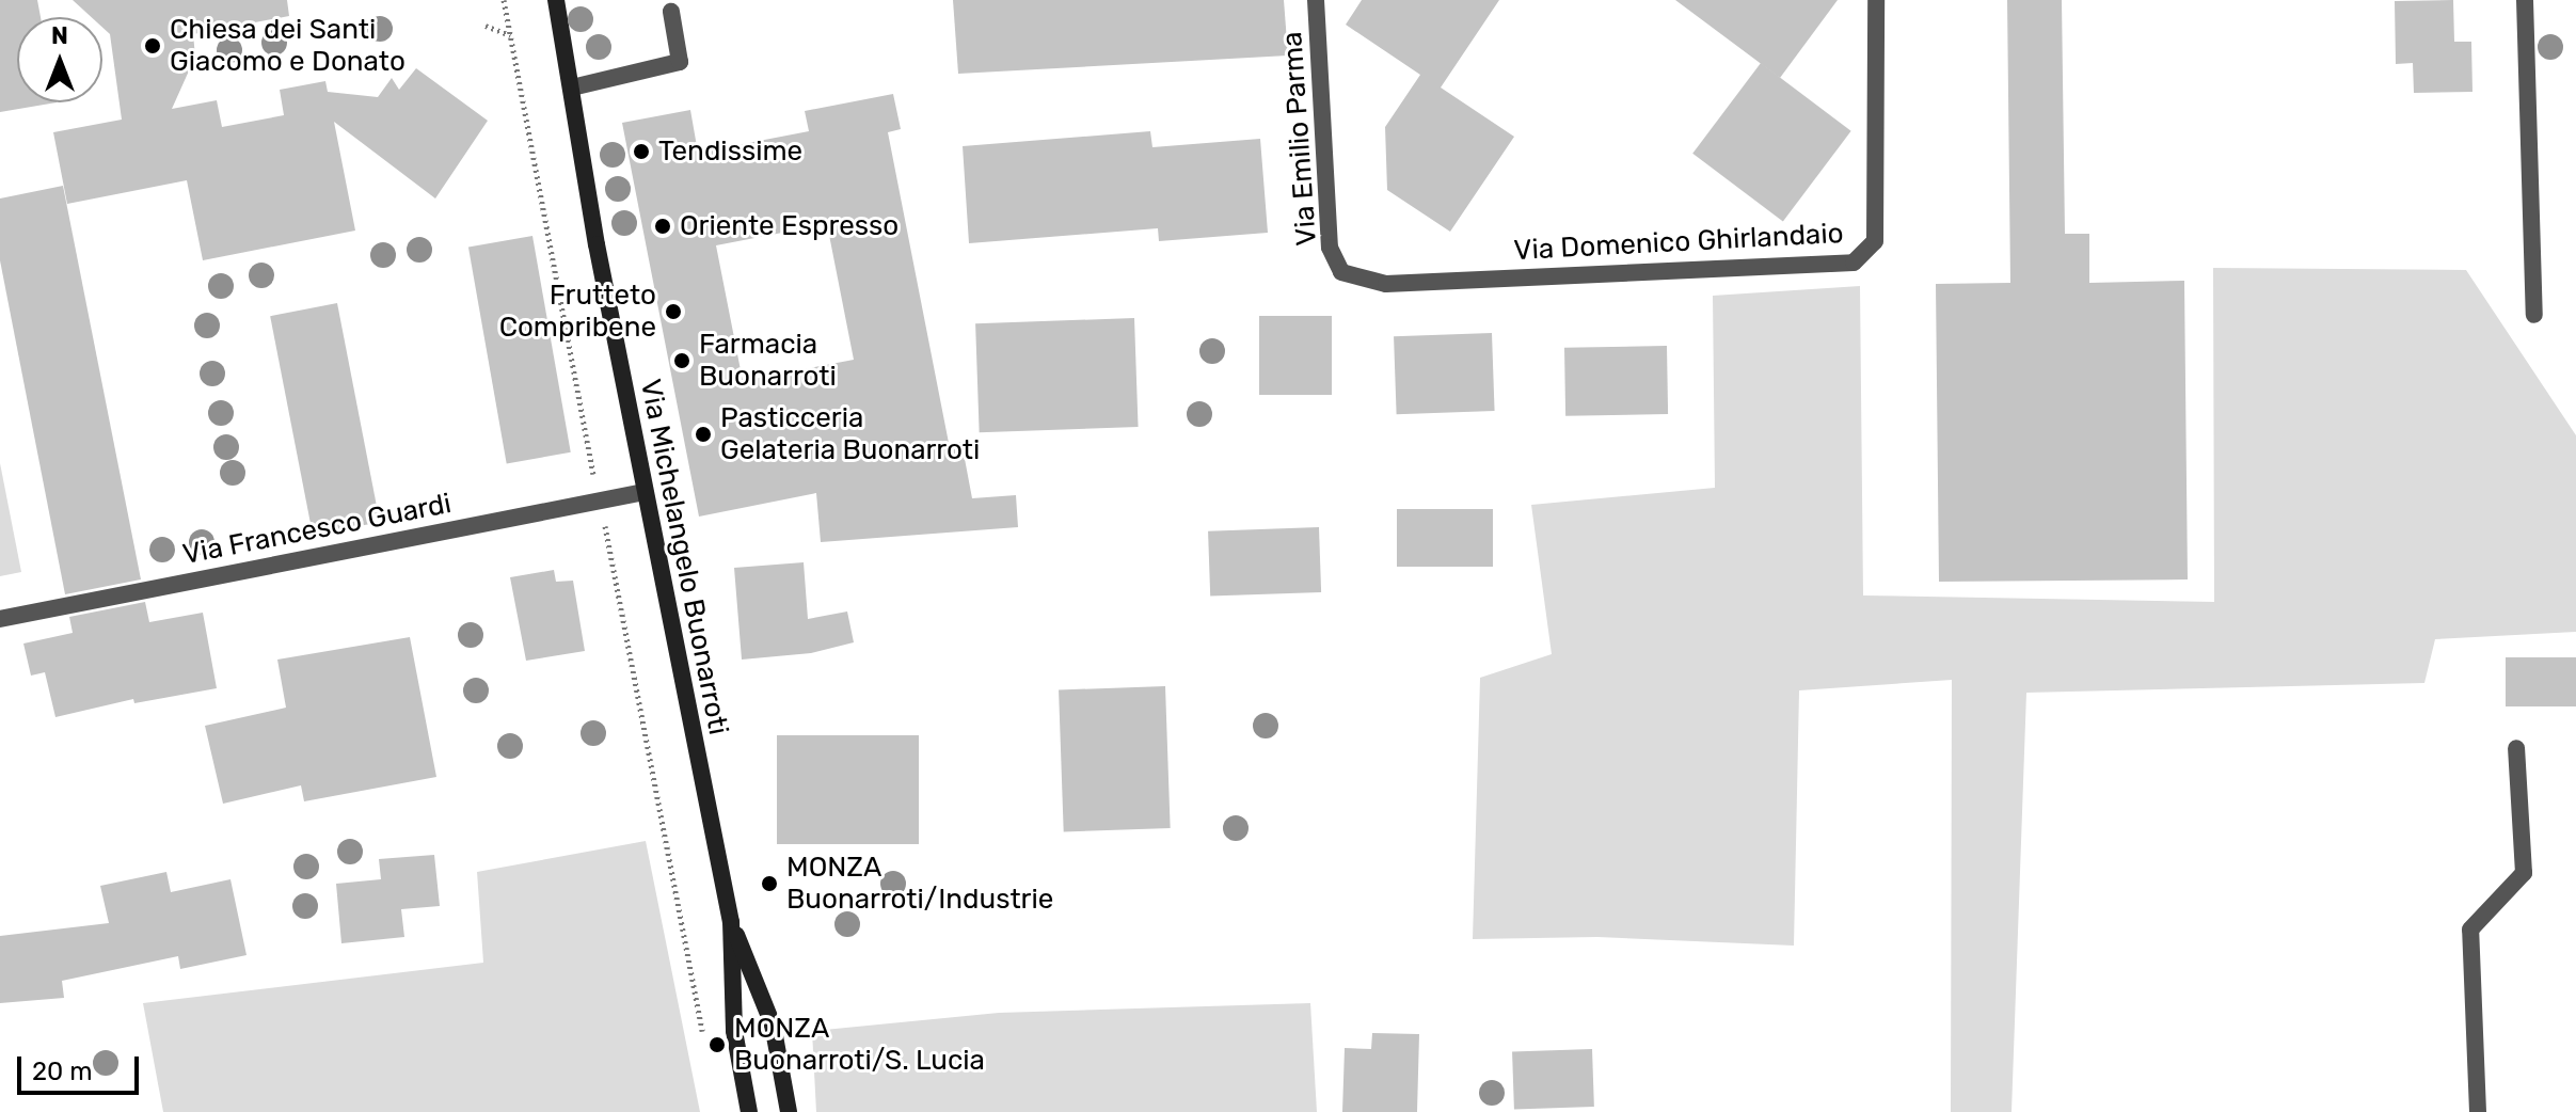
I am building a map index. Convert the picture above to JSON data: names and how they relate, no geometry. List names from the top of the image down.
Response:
{
  "streets": {
    "street": [
      "Via Emilio Parma",
      "Via Domenico Ghirlandaio",
      "Via Francesco Guardi",
      "Via Michelangelo Buonarroti"
    ]
  },
  "crossings": [
    ["Via Emilio Parma", "Via Domenico Ghirlandaio"],
    ["Via Francesco Guardi", "Via Michelangelo Buonarroti"]
  ],
  "places": [
    "Chiesa dei Santi Giacomo e Donato",
    "Tendissime",
    "Oriente Espresso",
    "Frutteto Compribene",
    "Farmacia Buonarroti",
    "Pasticceria Gelateria Buonarroti",
    "MONZA Buonarroti/Industrie",
    "MONZA Buonarroti/S. Lucia"
  ],
  "scale_bar": "20 m",
  "north": "top"
}
